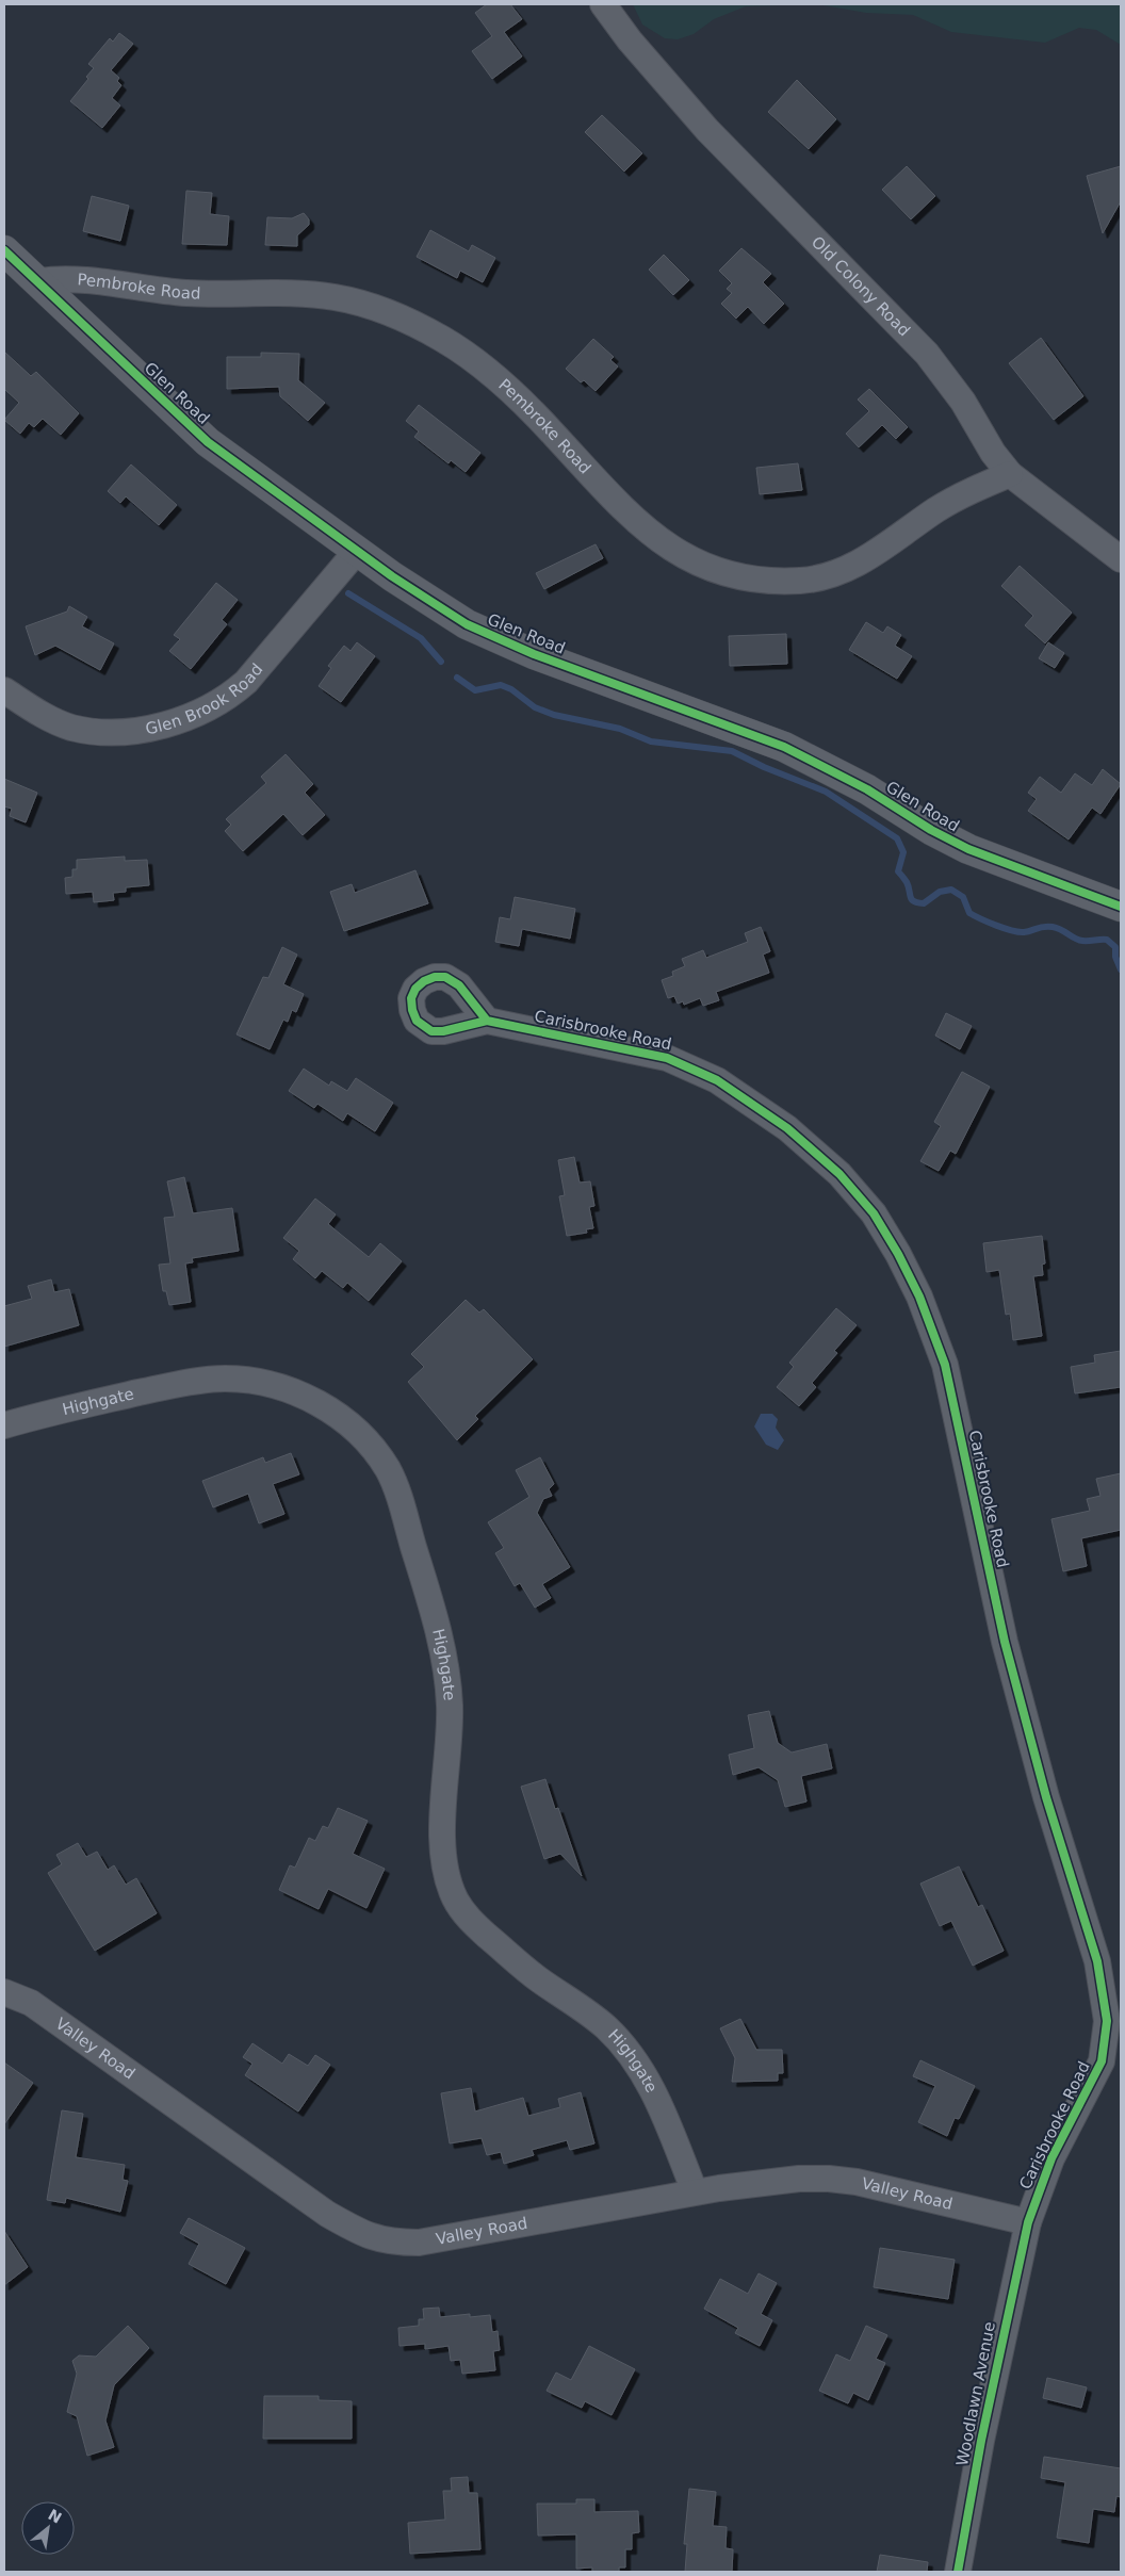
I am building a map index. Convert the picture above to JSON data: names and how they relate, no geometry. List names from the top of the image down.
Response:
{
  "streets": {
    "street": [
      "Old Colony Road",
      "Pembroke Road",
      "Glen Road",
      "Glen Brook Road",
      "Carisbrooke Road",
      "Highgate",
      "Valley Road",
      "Woodlawn Avenue"
    ]
  },
  "crossings": [
    ["Old Colony Road", "Pembroke Road"],
    ["Pembroke Road", "Glen Road"],
    ["Glen Road", "Glen Brook Road"],
    ["Carisbrooke Road", "Valley Road"],
    ["Carisbrooke Road", "Woodlawn Avenue"],
    ["Highgate", "Valley Road"],
    ["Valley Road", "Woodlawn Avenue"]
  ],
  "north": "top right"
}
